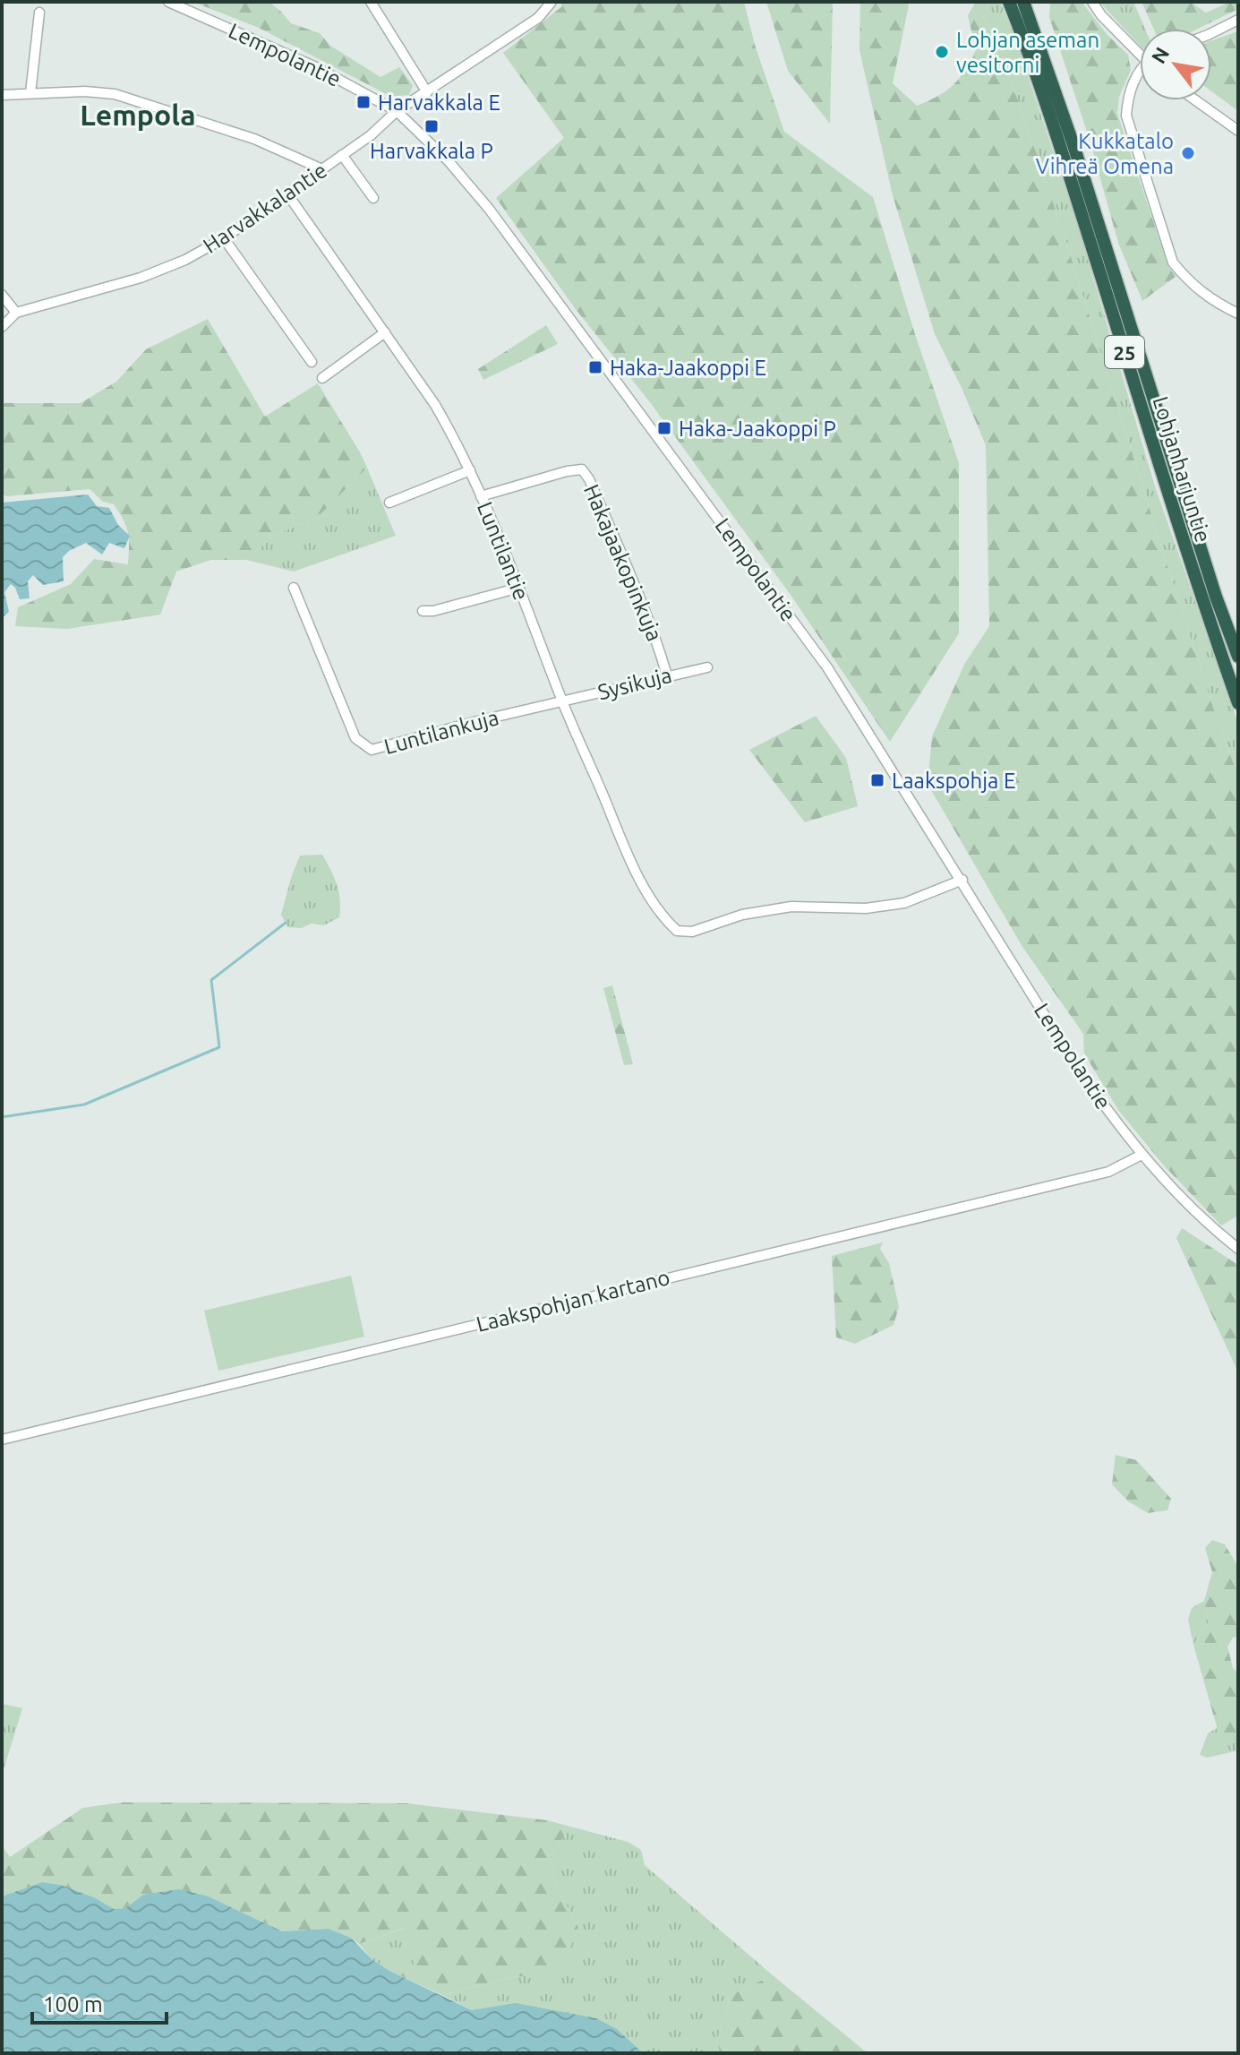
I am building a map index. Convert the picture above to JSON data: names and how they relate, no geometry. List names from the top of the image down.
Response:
{
  "streets": {
    "highway": ["25", "Lohjanharjuntie"],
    "street": [
      "Lempolantie",
      "Harvakkalantie",
      "Luntilantie",
      "Hakajaakopinkuja",
      "Sysikuja",
      "Luntilankuja",
      "Laakspohjan kartano"
    ]
  },
  "crossings": [
    ["Lempolantie", "Harvakkalantie"],
    ["Lempolantie", "Luntilantie"],
    ["Lempolantie", "Laakspohjan kartano"],
    ["Harvakkalantie", "Luntilantie"],
    ["Luntilantie", "Hakajaakopinkuja"],
    ["Luntilantie", "Sysikuja"],
    ["Luntilantie", "Luntilankuja"],
    ["Hakajaakopinkuja", "Sysikuja"],
    ["Sysikuja", "Luntilankuja"]
  ],
  "districts": ["Lempola"],
  "places": {
    "other": ["Lohjan aseman vesitorni", "Kukkatalo Vihreä Omena"],
    "transit": [
      "Harvakkala E",
      "Harvakkala P",
      "Haka-Jaakoppi E",
      "Haka-Jaakoppi P",
      "Laakspohja E"
    ]
  },
  "scale_bar": "100 m",
  "north": "top left"
}
